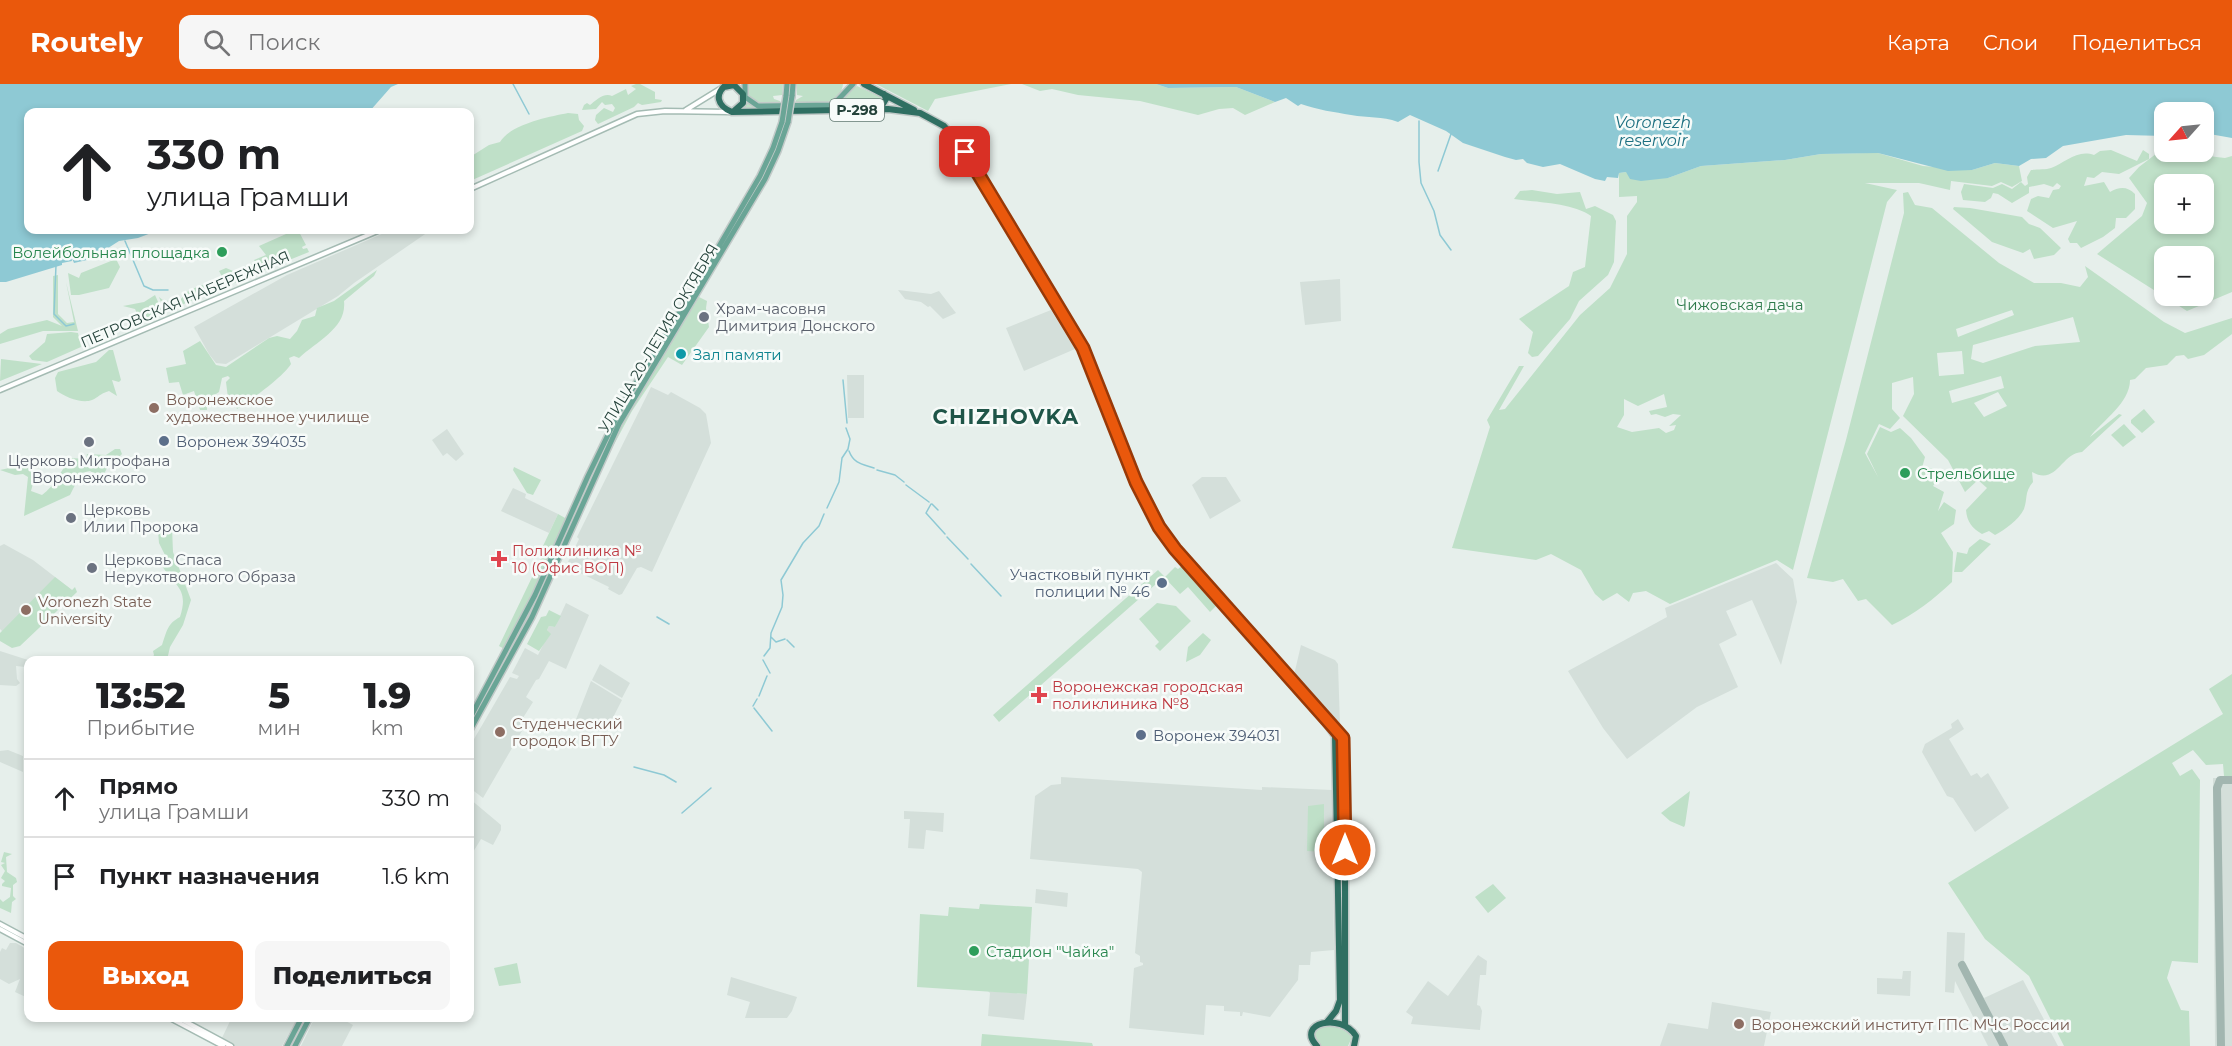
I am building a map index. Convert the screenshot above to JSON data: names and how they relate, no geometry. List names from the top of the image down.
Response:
{
  "streets": {
    "highway": ["Р-298"],
    "main road": ["ПЕТРОВСКАЯ НАБЕРЕЖНАЯ", "УЛИЦА 20-ЛЕТИЯ ОКТЯБРЯ"]
  },
  "districts": ["CHIZHOVKA"],
  "water": ["Voronezh reservoir"],
  "parks": ["Чижовская дача"],
  "places": {
    "other": [
      "Волейбольная площадка",
      "Храм-часовня Димитрия Донского",
      "Зал памяти",
      "Воронежское художественное училище",
      "Воронеж 394035",
      "Церковь Митрофана Воронежского",
      "Стрельбище",
      "Церковь Илии Пророка",
      "Церковь Спаса Нерукотворного Образа",
      "Участковый пункт полиции № 46",
      "Voronezh State University",
      "Студенческий городок ВГТУ",
      "Воронеж 394031",
      "Стадион \"Чайка\"",
      "Воронежский институт ГПС МЧС России"
    ],
    "health": ["Поликлиника № 10 (Офис ВОП)", "Воронежская городская поликлиника №8"]
  },
  "north": "bottom left",
  "page": {
    "header": "Routely",
    "search": "Поиск",
    "nav": ["Карта", "Слои", "Поделиться"],
    "map_buttons": ["+", "−"],
    "turn": ["330 m", "улица Грамши"],
    "eta": [
      "13:52",
      "Прибытие",
      "5",
      "мин",
      "1.9",
      "km"
    ],
    "list": [
      {
        "name": "Прямо",
        "note": "улица Грамши",
        "value": "330 m"
      },
      {
        "name": "Пункт назначения",
        "value": "1.6 km"
      }
    ],
    "buttons": ["Выход", "Поделиться"]
  }
}
